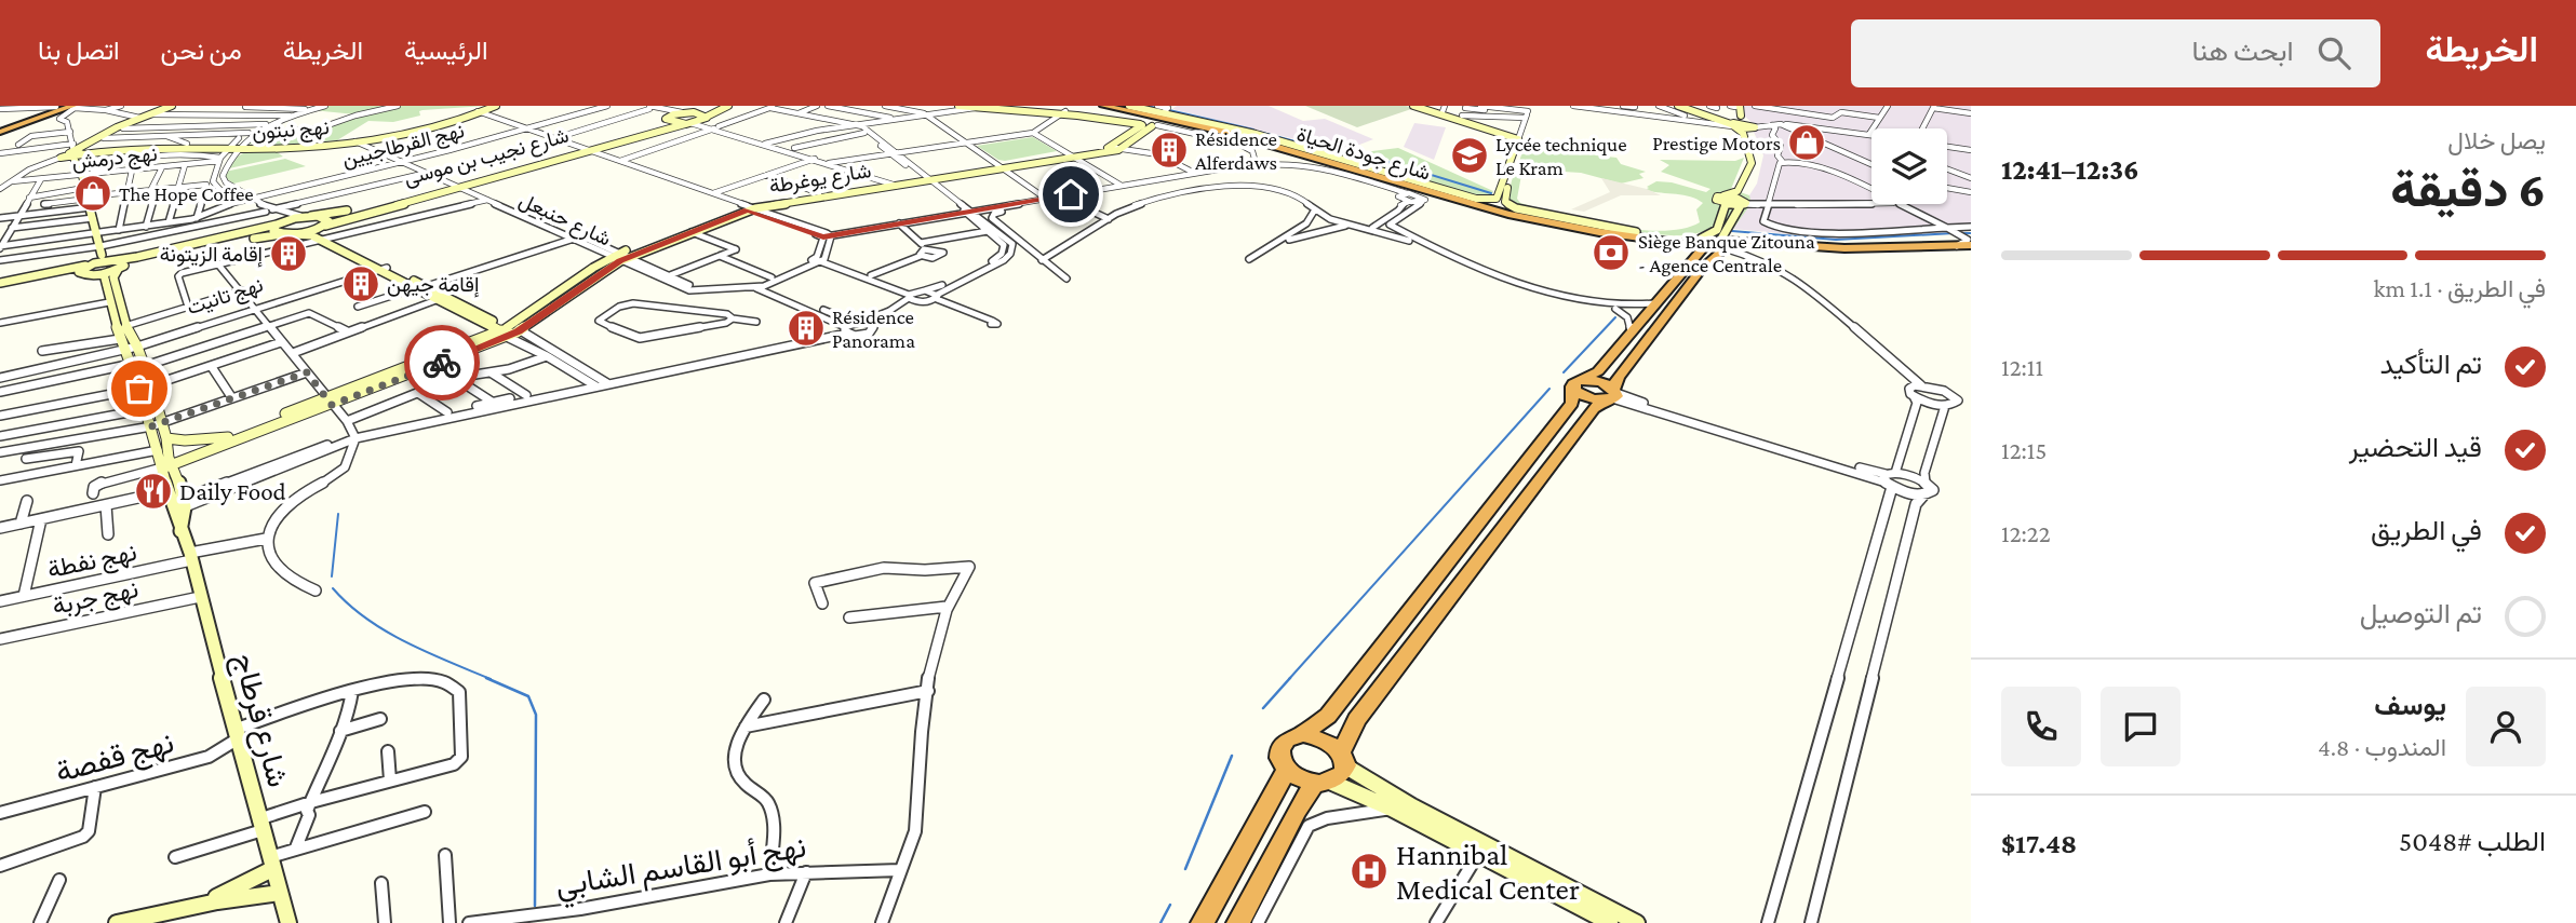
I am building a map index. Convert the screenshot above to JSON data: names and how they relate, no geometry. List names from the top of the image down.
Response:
{
  "streets": {
    "highway": ["شارع جودة الحياة"],
    "street": [
      "نهج نبتون",
      "نهج القرطاجيين",
      "شارع نجيب بن موسى",
      "نهج درمش",
      "شارع يوغرطة",
      "شارع حنبعل",
      "نهج نفطة",
      "نهج جربة",
      "شارع قرطاج",
      "نهج قفصة",
      "نهج أبو القاسم الشابي"
    ]
  },
  "crossings": [
    ["نهج نبتون", "شارع حنبعل"],
    ["نهج القرطاجيين", "شارع حنبعل"],
    ["شارع نجيب بن موسى", "شارع حنبعل"],
    ["شارع نجيب بن موسى", "شارع قرطاج"],
    ["شارع يوغرطة", "شارع حنبعل"],
    ["شارع يوغرطة", "شارع قرطاج"],
    ["نهج نفطة", "شارع قرطاج"],
    ["نهج جربة", "شارع قرطاج"],
    ["شارع قرطاج", "نهج قفصة"]
  ],
  "places": {
    "shop": ["Prestige Motors", "The Hope Coffee"],
    "building": [
      "Résidence Alferdaws",
      "إقامة الزيتونة",
      "إقامة جيهن",
      "Résidence Panorama"
    ],
    "school or university": ["Lycée technique Le Kram"],
    "bank": ["Siège Banque Zitouna - Agence Centrale"],
    "restaurant": ["Daily Food"],
    "hospital": ["Hannibal Medical Center"]
  },
  "page": {
    "header": "الخريطة",
    "search": "ابحث هنا",
    "nav": [
      "الرئيسية",
      "الخريطة",
      "من نحن",
      "اتصل بنا"
    ],
    "heading": ["6 دقيقة", "يصل خلال", "12:36–12:41"],
    "panel": [
      "يوسف",
      "المندوب · 4.8",
      "الطلب #5048",
      "$17.48"
    ],
    "bar": "في الطريق · 1.1 km",
    "list": [
      ["تم التأكيد", "12:11"],
      ["قيد التحضير", "12:15"],
      ["في الطريق", "12:22"],
      "تم التوصيل"
    ]
  }
}
